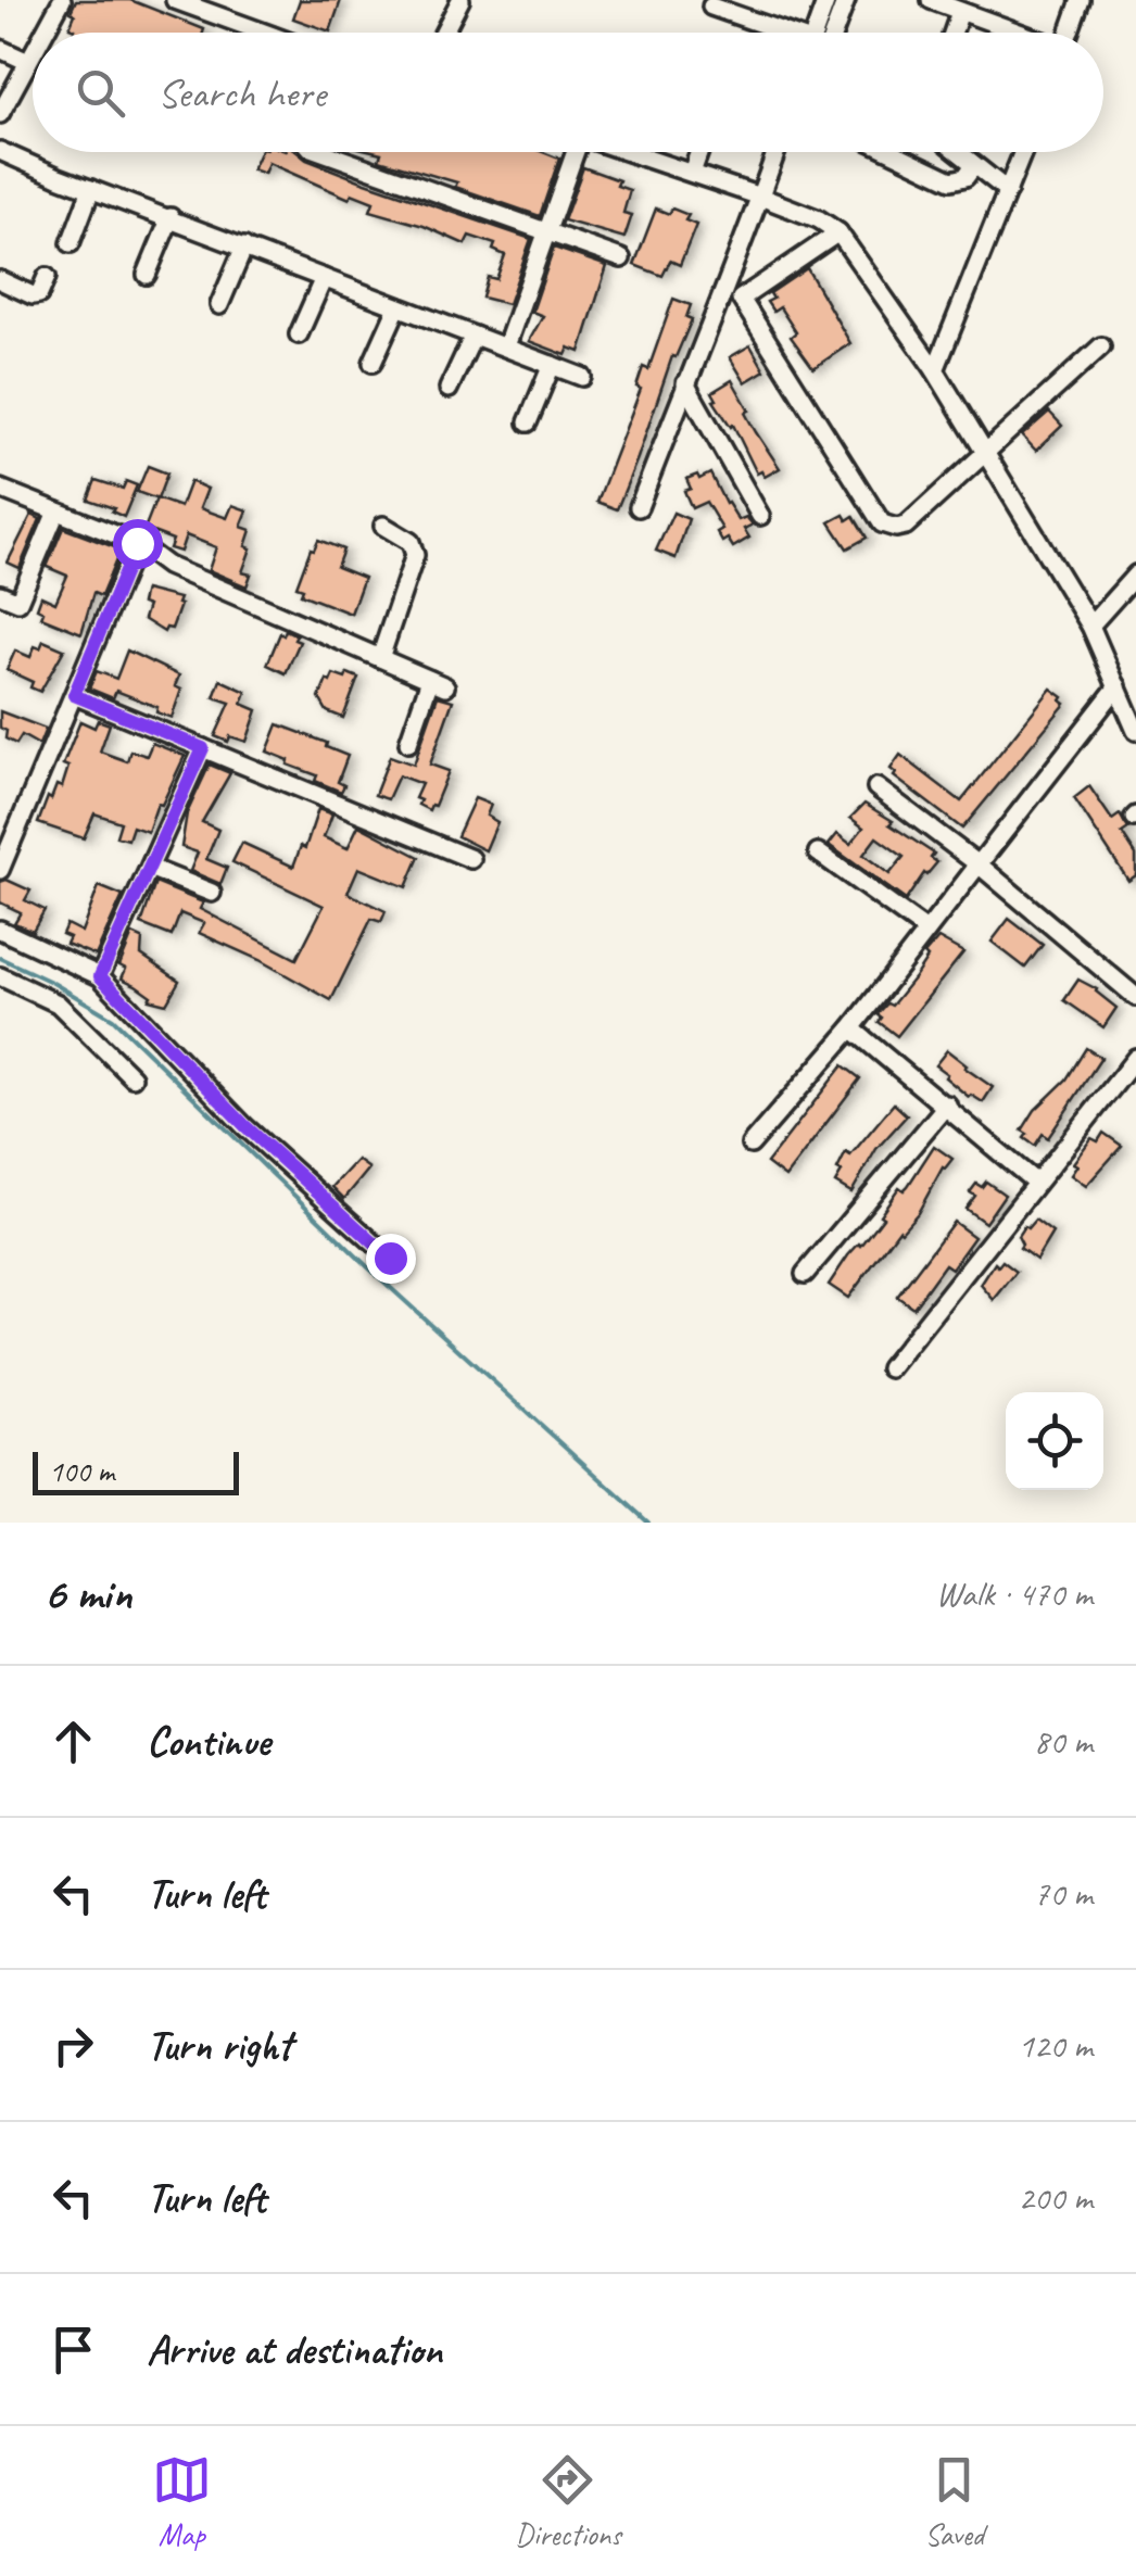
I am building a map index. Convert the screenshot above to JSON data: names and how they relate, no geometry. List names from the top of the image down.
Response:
{
  "scale_bar": "100 m",
  "page": {
    "search": "Search here",
    "scale": "100 m",
    "heading": ["6 min", "Walk · 470 m"],
    "list": [
      ["Continue", "80 m"],
      ["Turn left", "70 m"],
      ["Turn right", "120 m"],
      ["Turn left", "200 m"],
      "Arrive at destination"
    ],
    "nav": ["Map", "Directions", "Saved"]
  }
}
